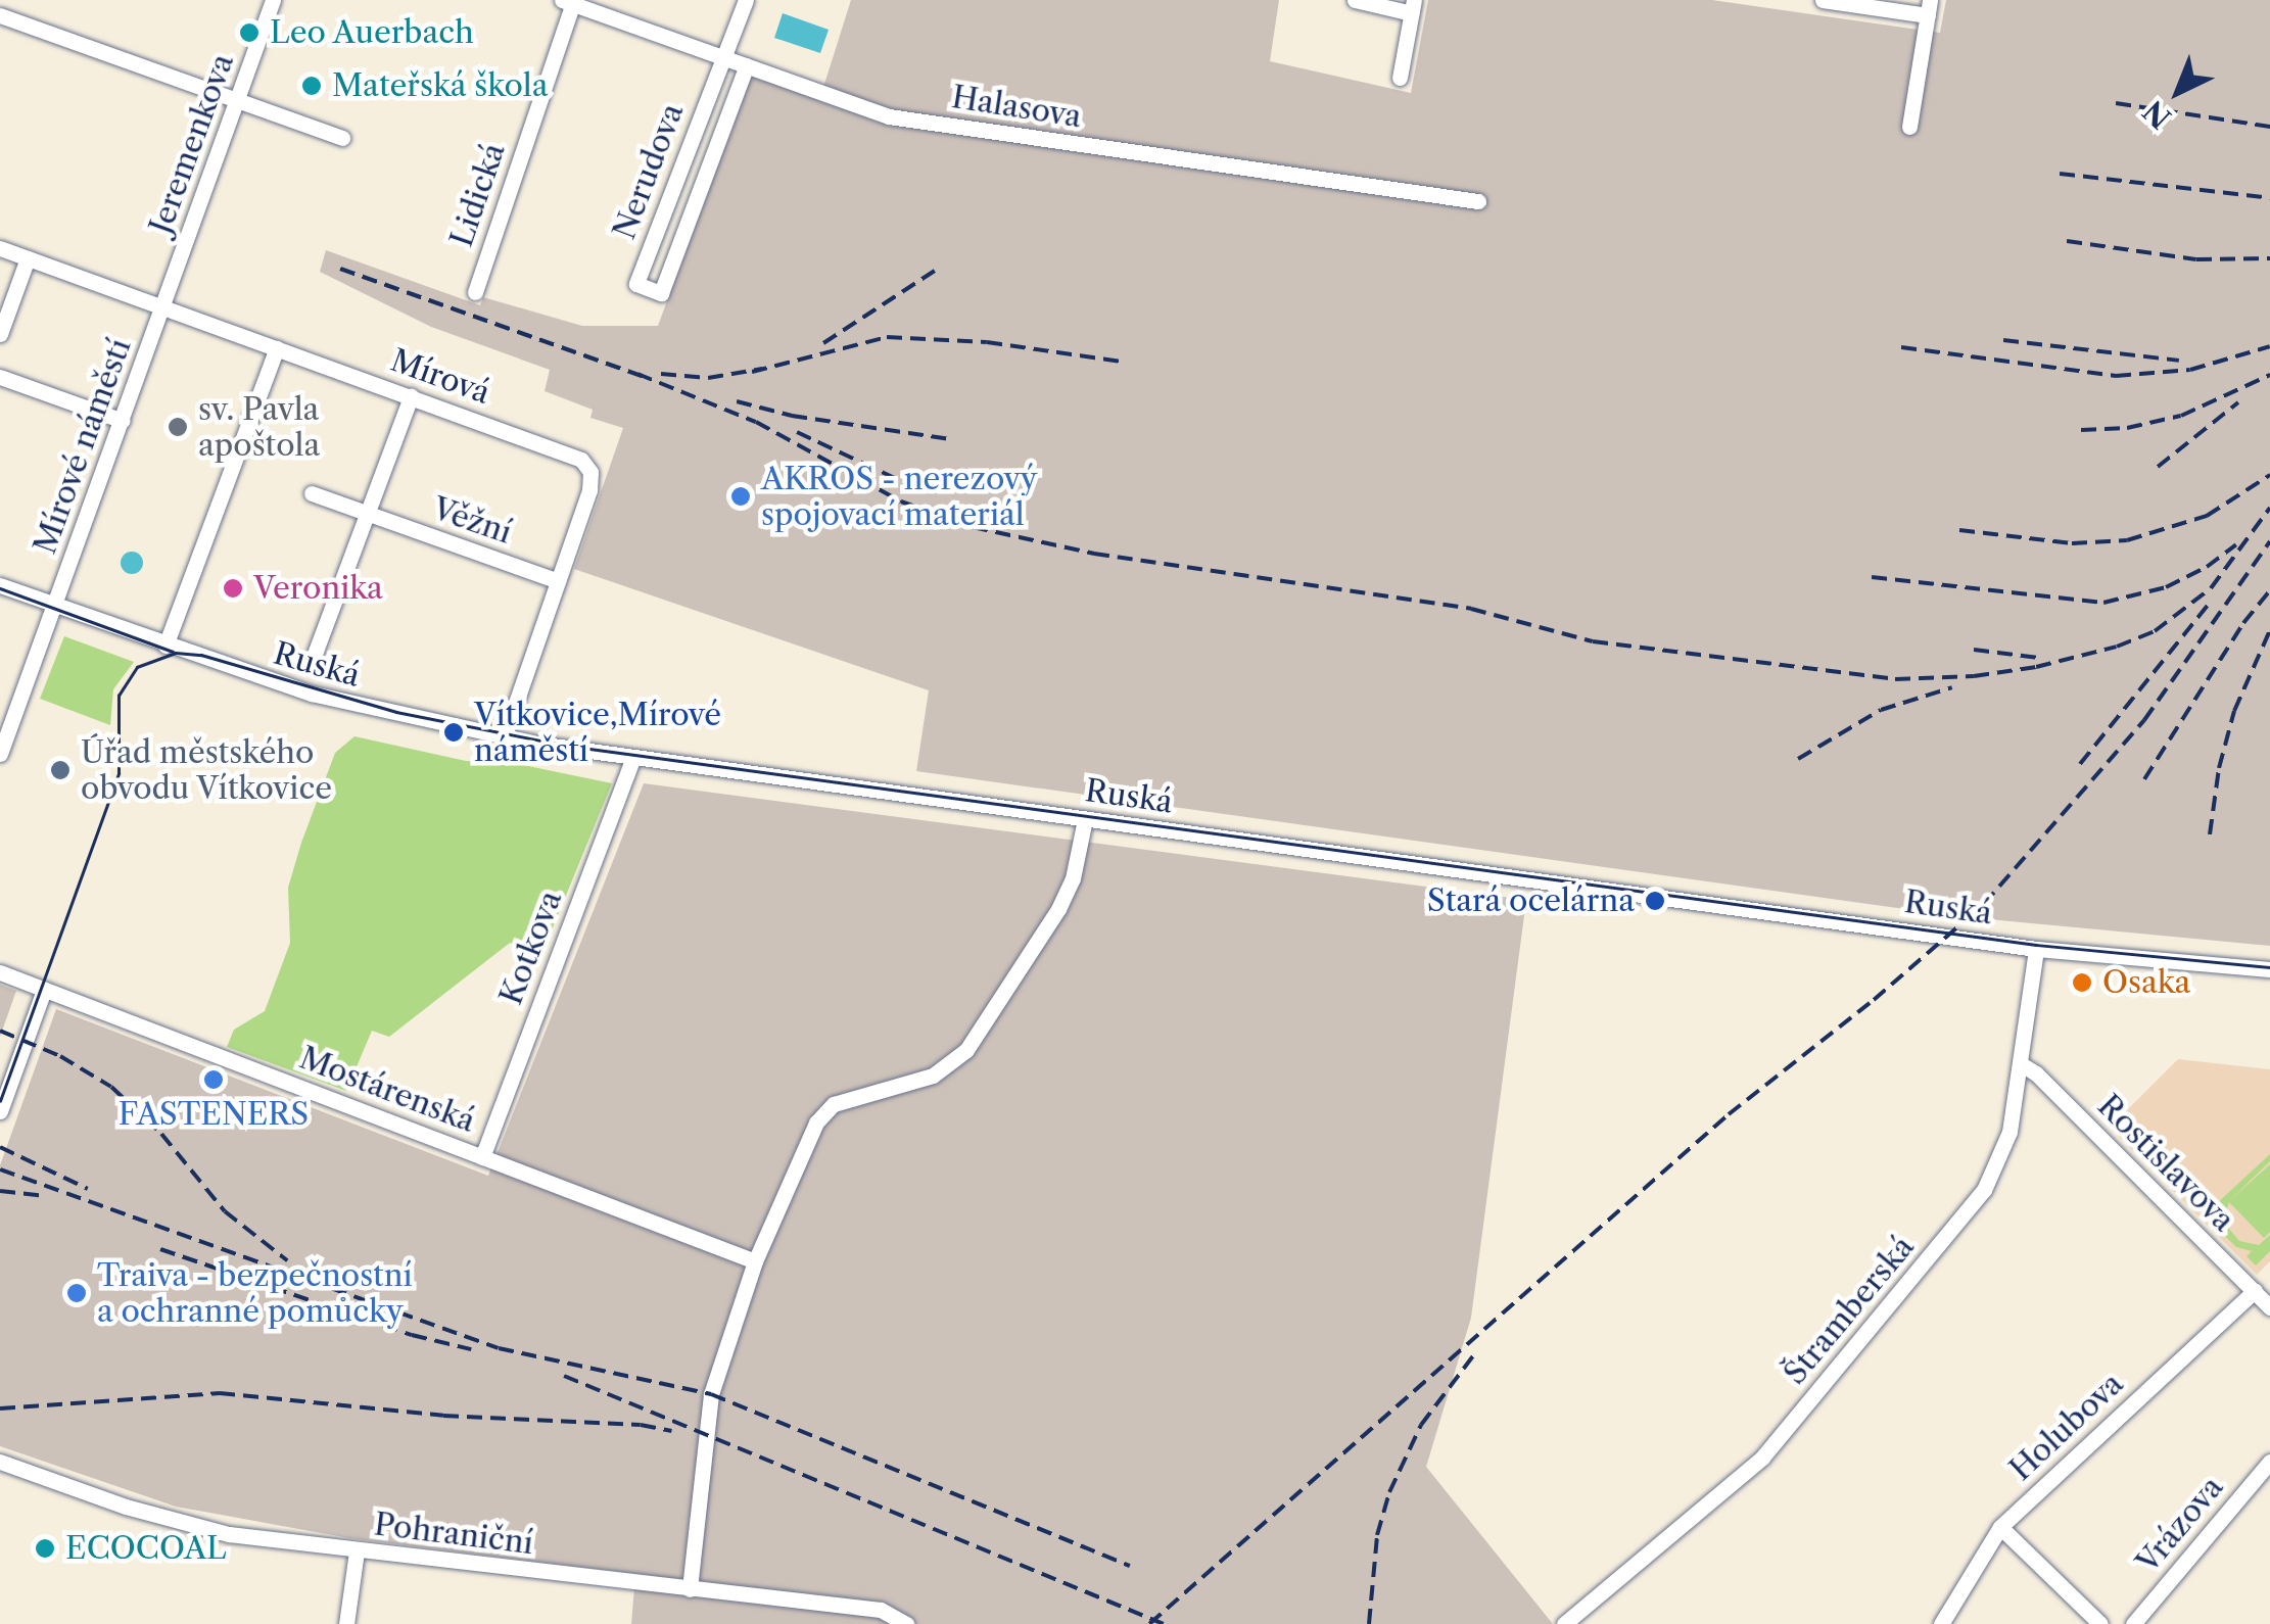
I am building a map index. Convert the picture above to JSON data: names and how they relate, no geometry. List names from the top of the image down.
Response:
{
  "streets": {
    "street": [
      "Halasova",
      "Jeremenkova",
      "Nerudova",
      "Lidická",
      "Mírová",
      "Mírové náměstí",
      "Věžní",
      "Ruská",
      "Kotkova",
      "Mostárenská",
      "Rostislavova",
      "Štramberská",
      "Holubova",
      "Vrázova",
      "Pohraniční"
    ]
  },
  "crossings": [
    ["Halasova", "Nerudova"],
    ["Halasova", "Lidická"],
    ["Jeremenkova", "Mírová"],
    ["Jeremenkova", "Mírové náměstí"],
    ["Mírová", "Mírové náměstí"],
    ["Mírová", "Věžní"],
    ["Mírová", "Ruská"],
    ["Mírové náměstí", "Ruská"],
    ["Ruská", "Kotkova"],
    ["Ruská", "Štramberská"],
    ["Kotkova", "Mostárenská"],
    ["Rostislavova", "Štramberská"],
    ["Rostislavova", "Holubova"]
  ],
  "places": [
    "Leo Auerbach",
    "Mateřská škola",
    "sv. Pavla apoštola",
    "AKROS - nerezový spojovací materiál",
    "Veronika",
    "Vítkovice,Mírové náměstí",
    "Úřad městského obvodu Vítkovice",
    "Stará ocelárna",
    "Osaka",
    "FASTENERS",
    "Traiva - bezpečnostní a ochranné pomůcky",
    "ECOCOAL"
  ],
  "north": "bottom left"
}
